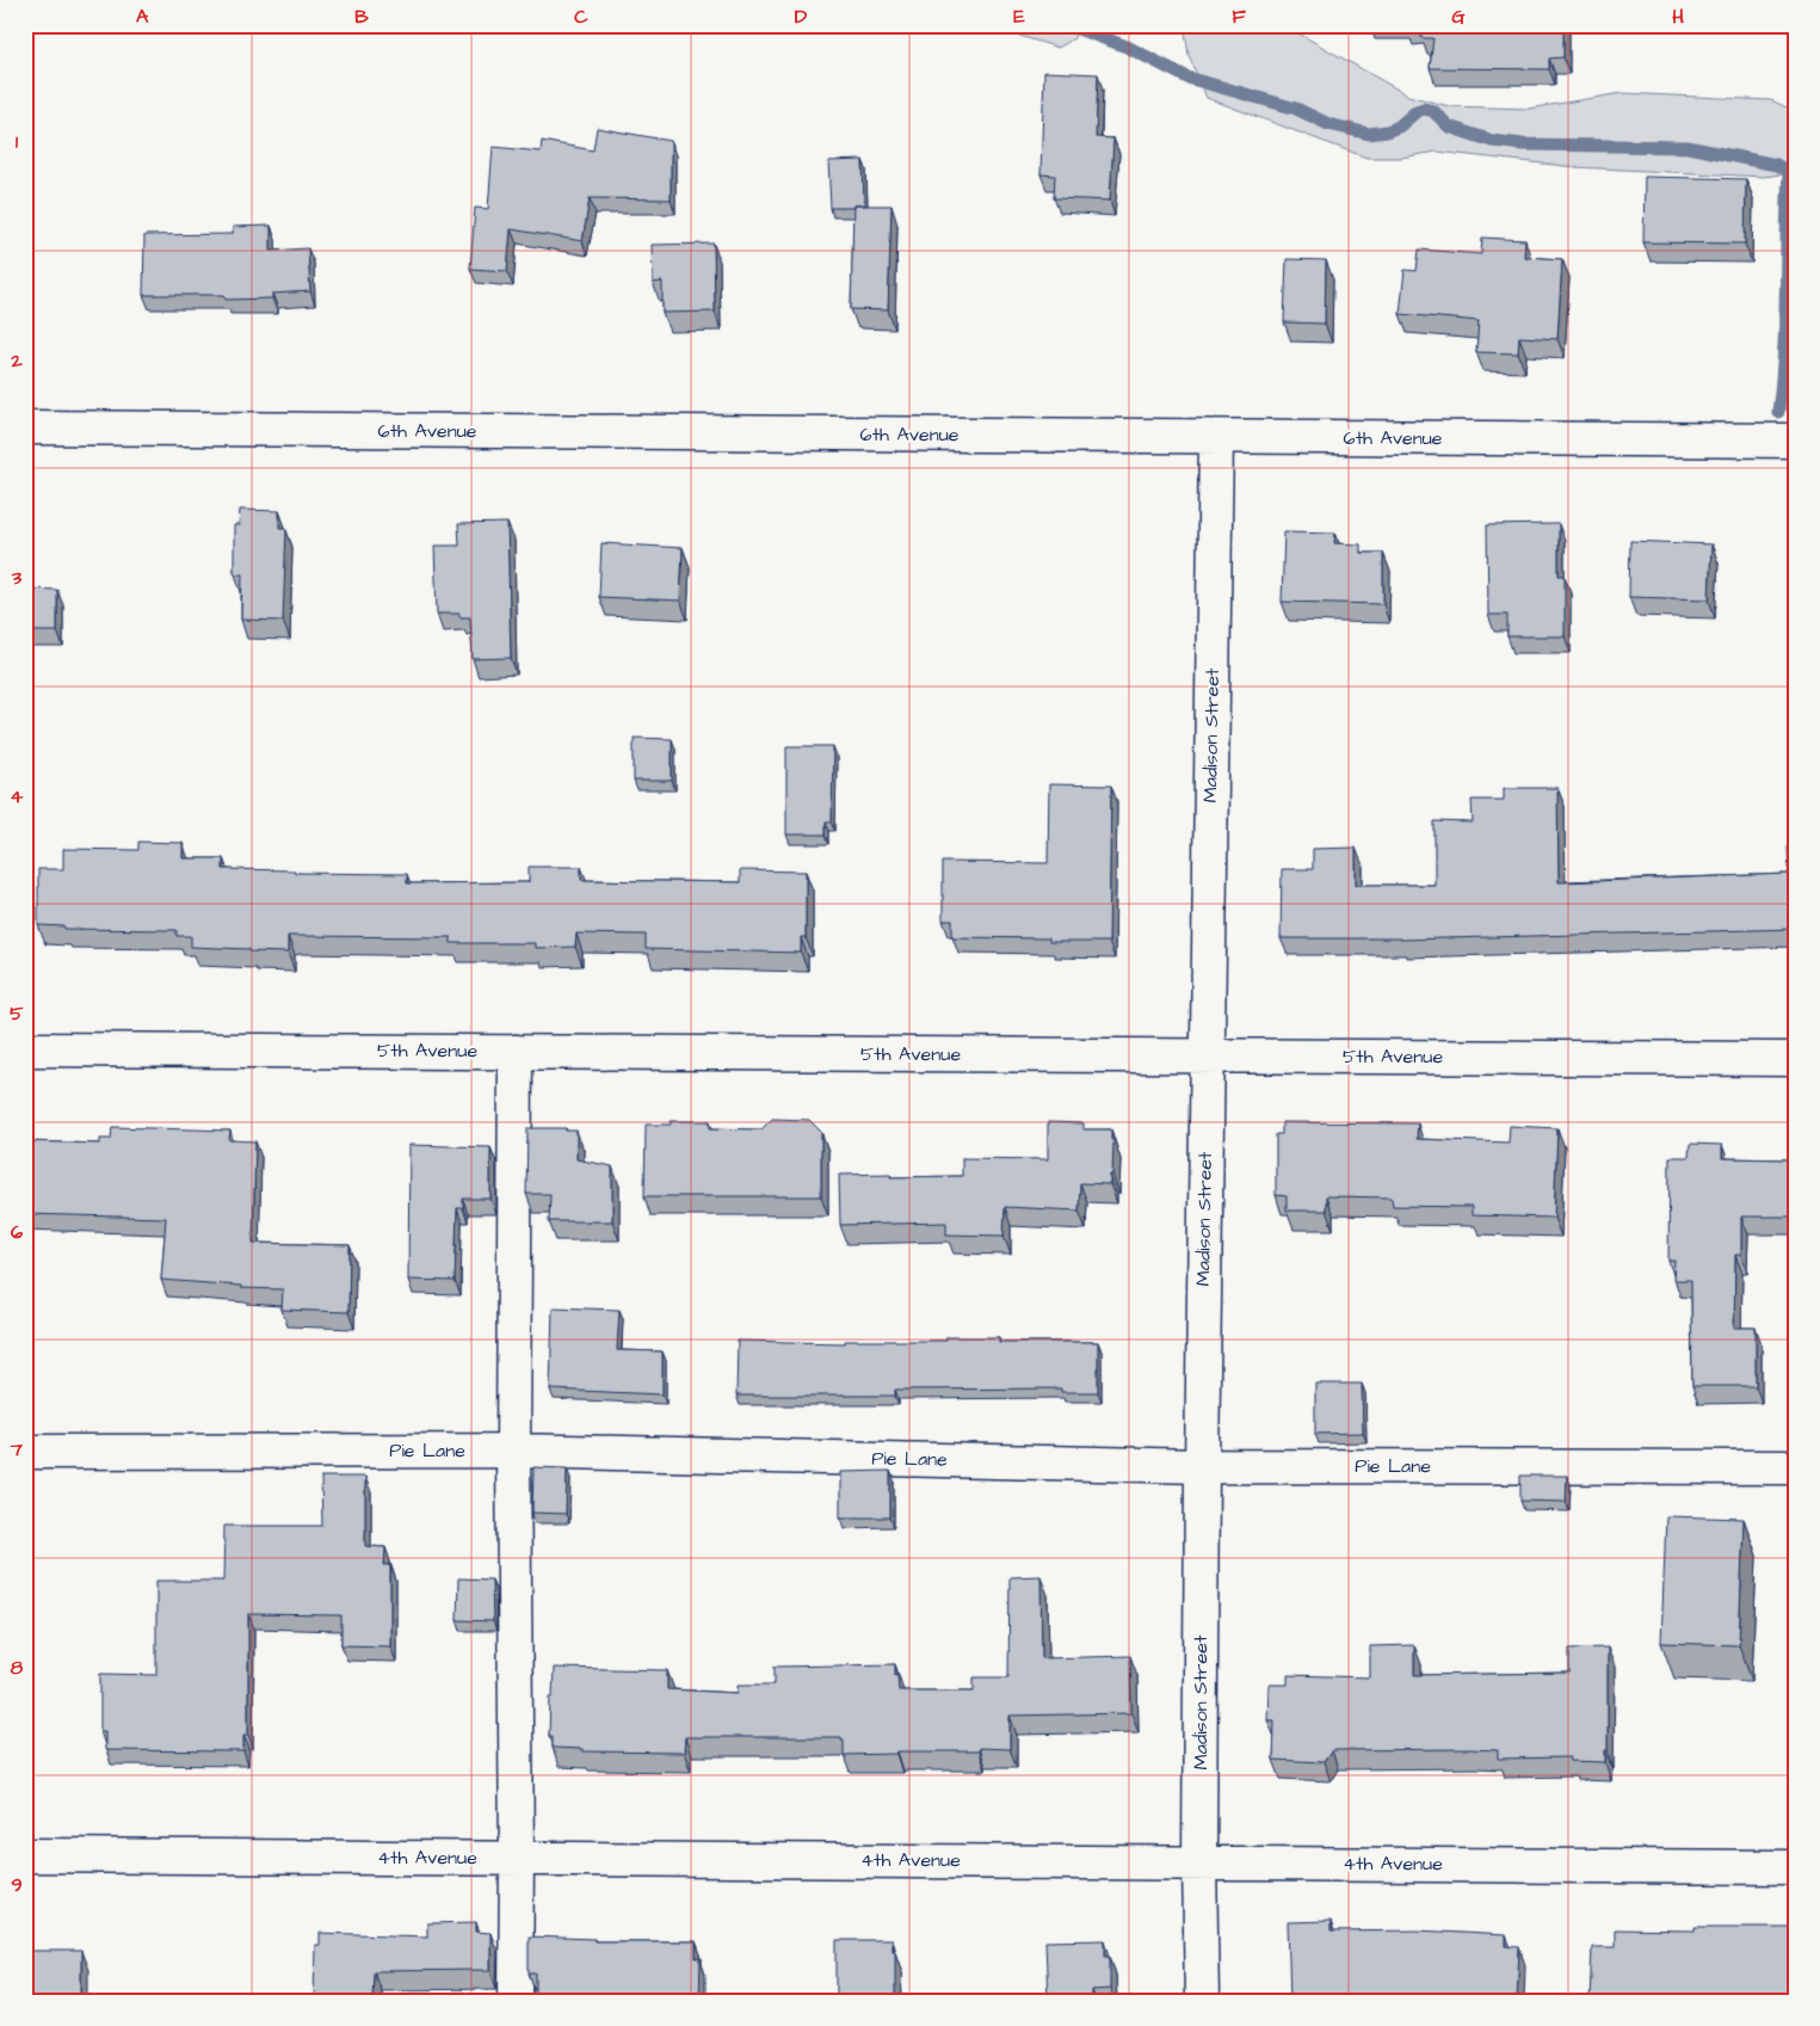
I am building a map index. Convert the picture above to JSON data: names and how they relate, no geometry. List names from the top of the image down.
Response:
{
  "streets": {
    "street": [
      "6th Avenue",
      "Madison Street",
      "5th Avenue",
      "Pie Lane",
      "4th Avenue"
    ]
  },
  "crossings": [
    ["6th Avenue", "Madison Street"],
    ["Madison Street", "5th Avenue"],
    ["Madison Street", "Pie Lane"],
    ["Madison Street", "4th Avenue"]
  ],
  "grid": {
    "columns": [
      "A",
      "B",
      "C",
      "D",
      "E",
      "F",
      "G",
      "H"
    ],
    "rows": [
      "1",
      "2",
      "3",
      "4",
      "5",
      "6",
      "7",
      "8",
      "9"
    ]
  }
}
